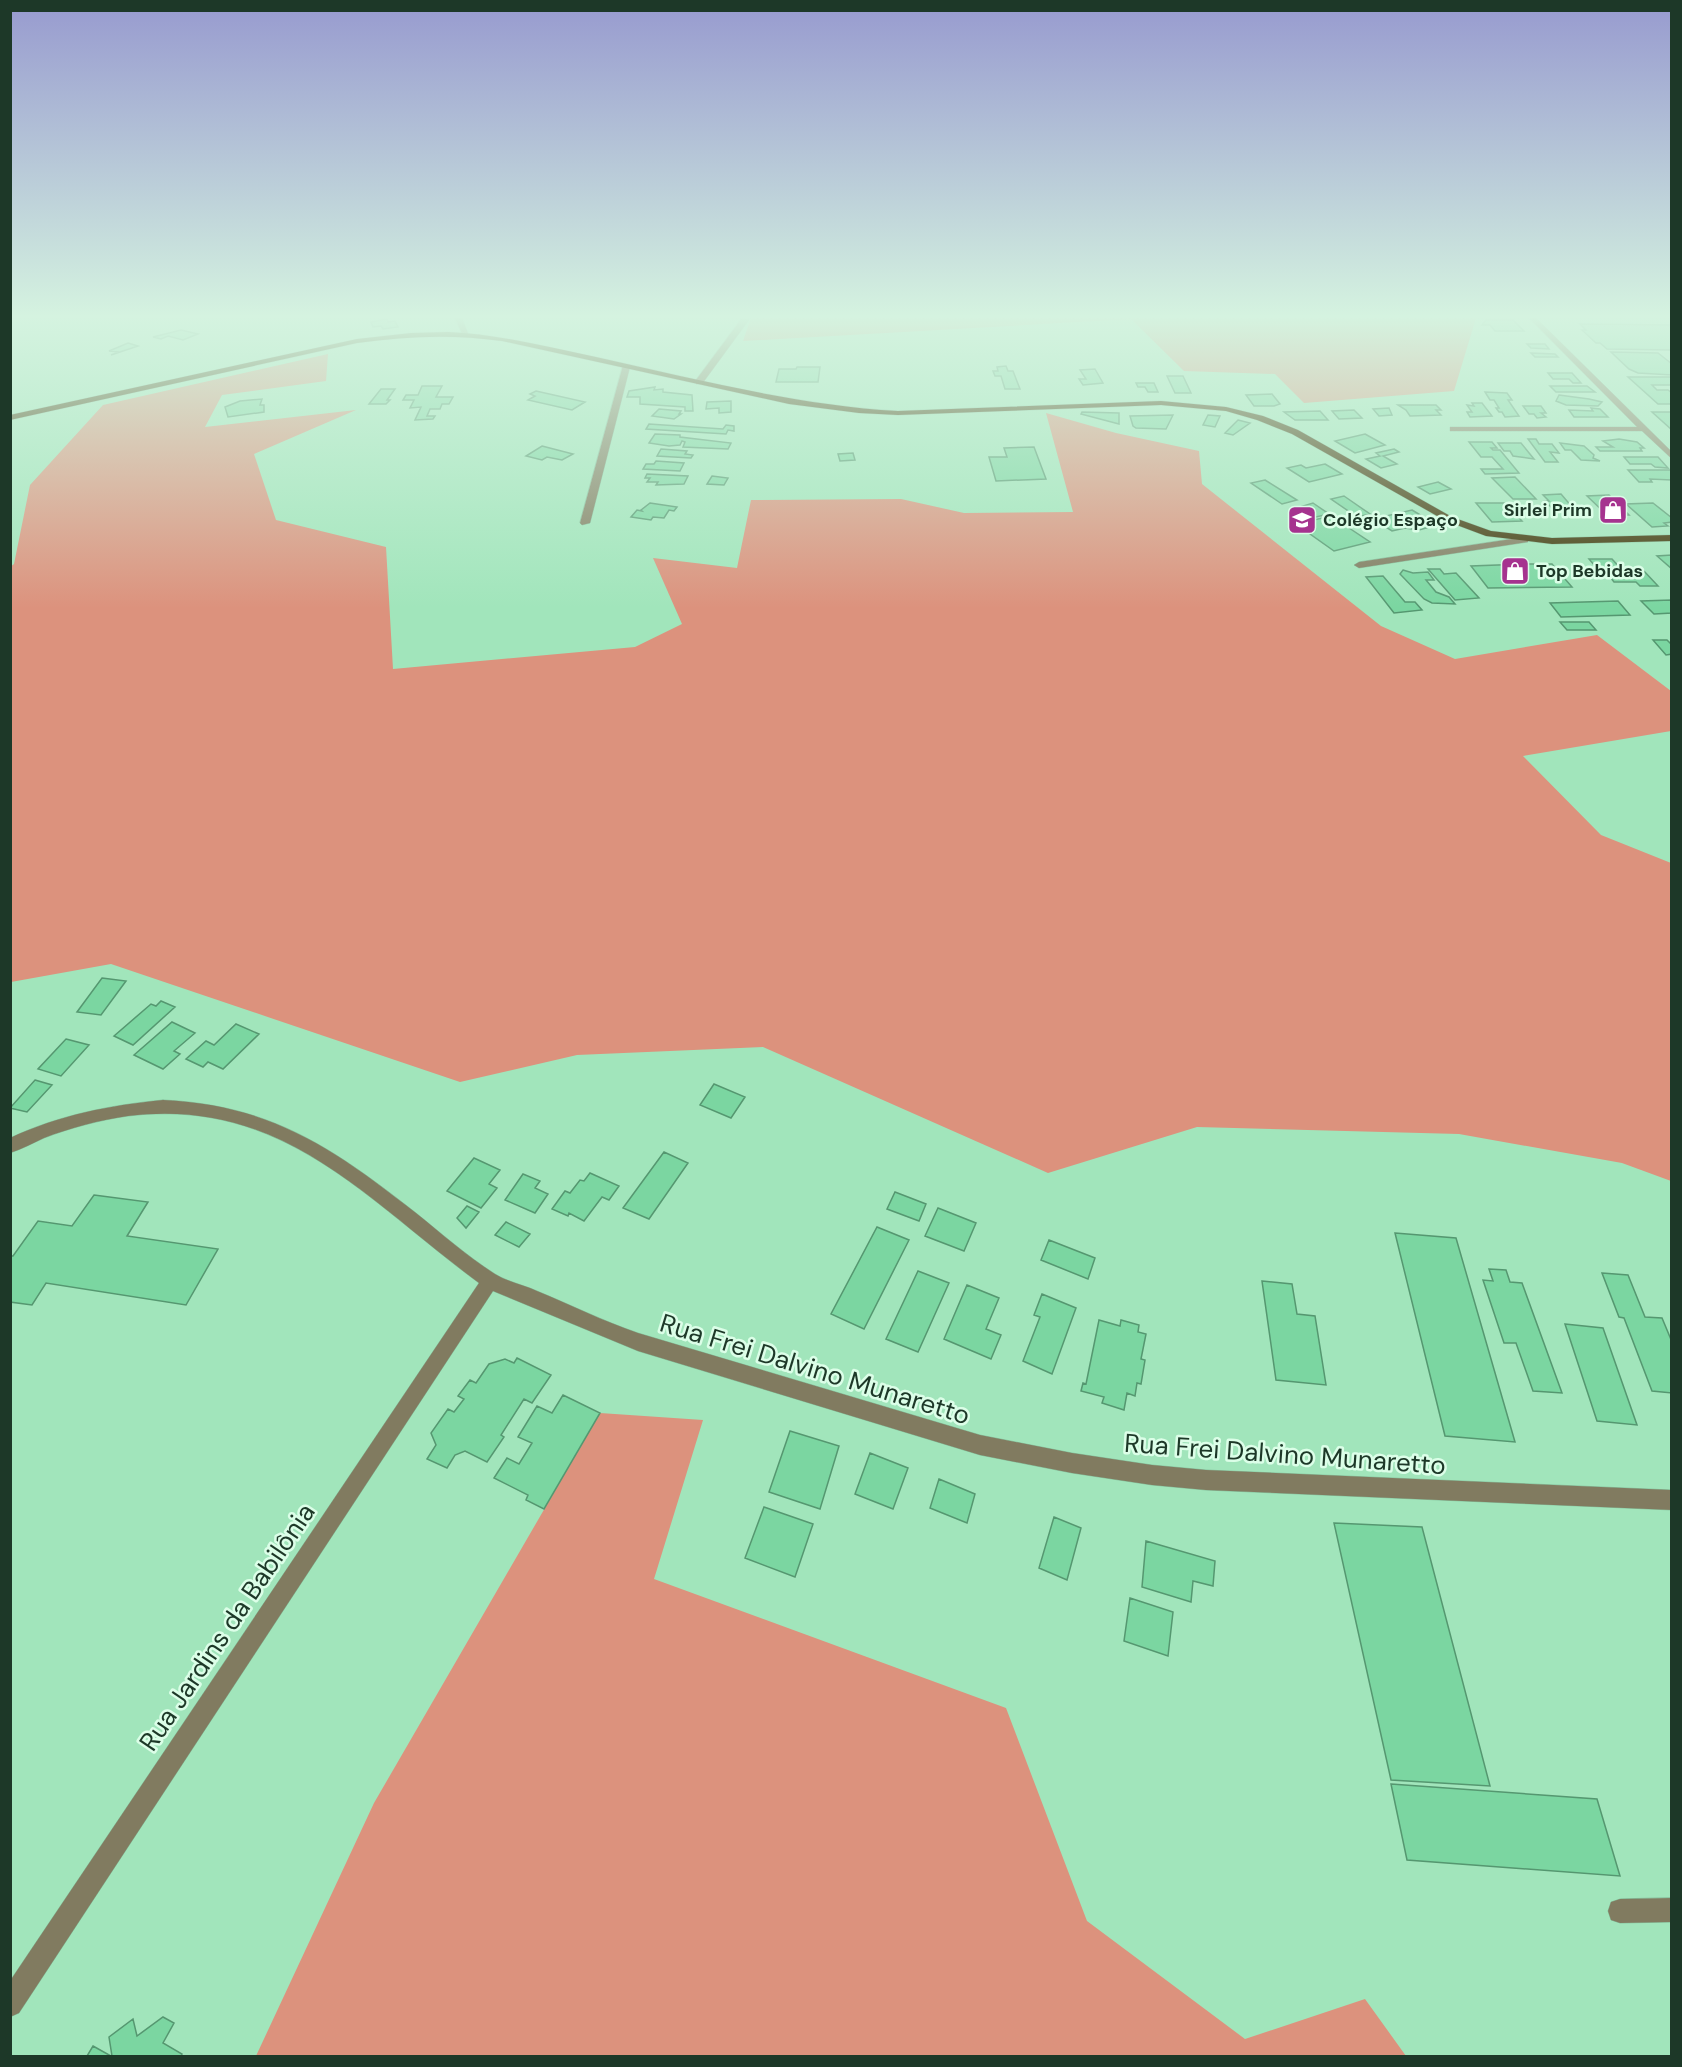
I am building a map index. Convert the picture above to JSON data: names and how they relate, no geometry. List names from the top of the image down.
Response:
{
  "streets": {
    "street": ["Rua Frei Dalvino Munaretto", "Rua Jardins da Babilônia"]
  },
  "crossings": [
    ["Rua Frei Dalvino Munaretto", "Rua Jardins da Babilônia"]
  ],
  "places": {
    "shop": ["Sirlei Prim", "Top Bebidas"],
    "school or university": ["Colégio Espaço"]
  }
}
